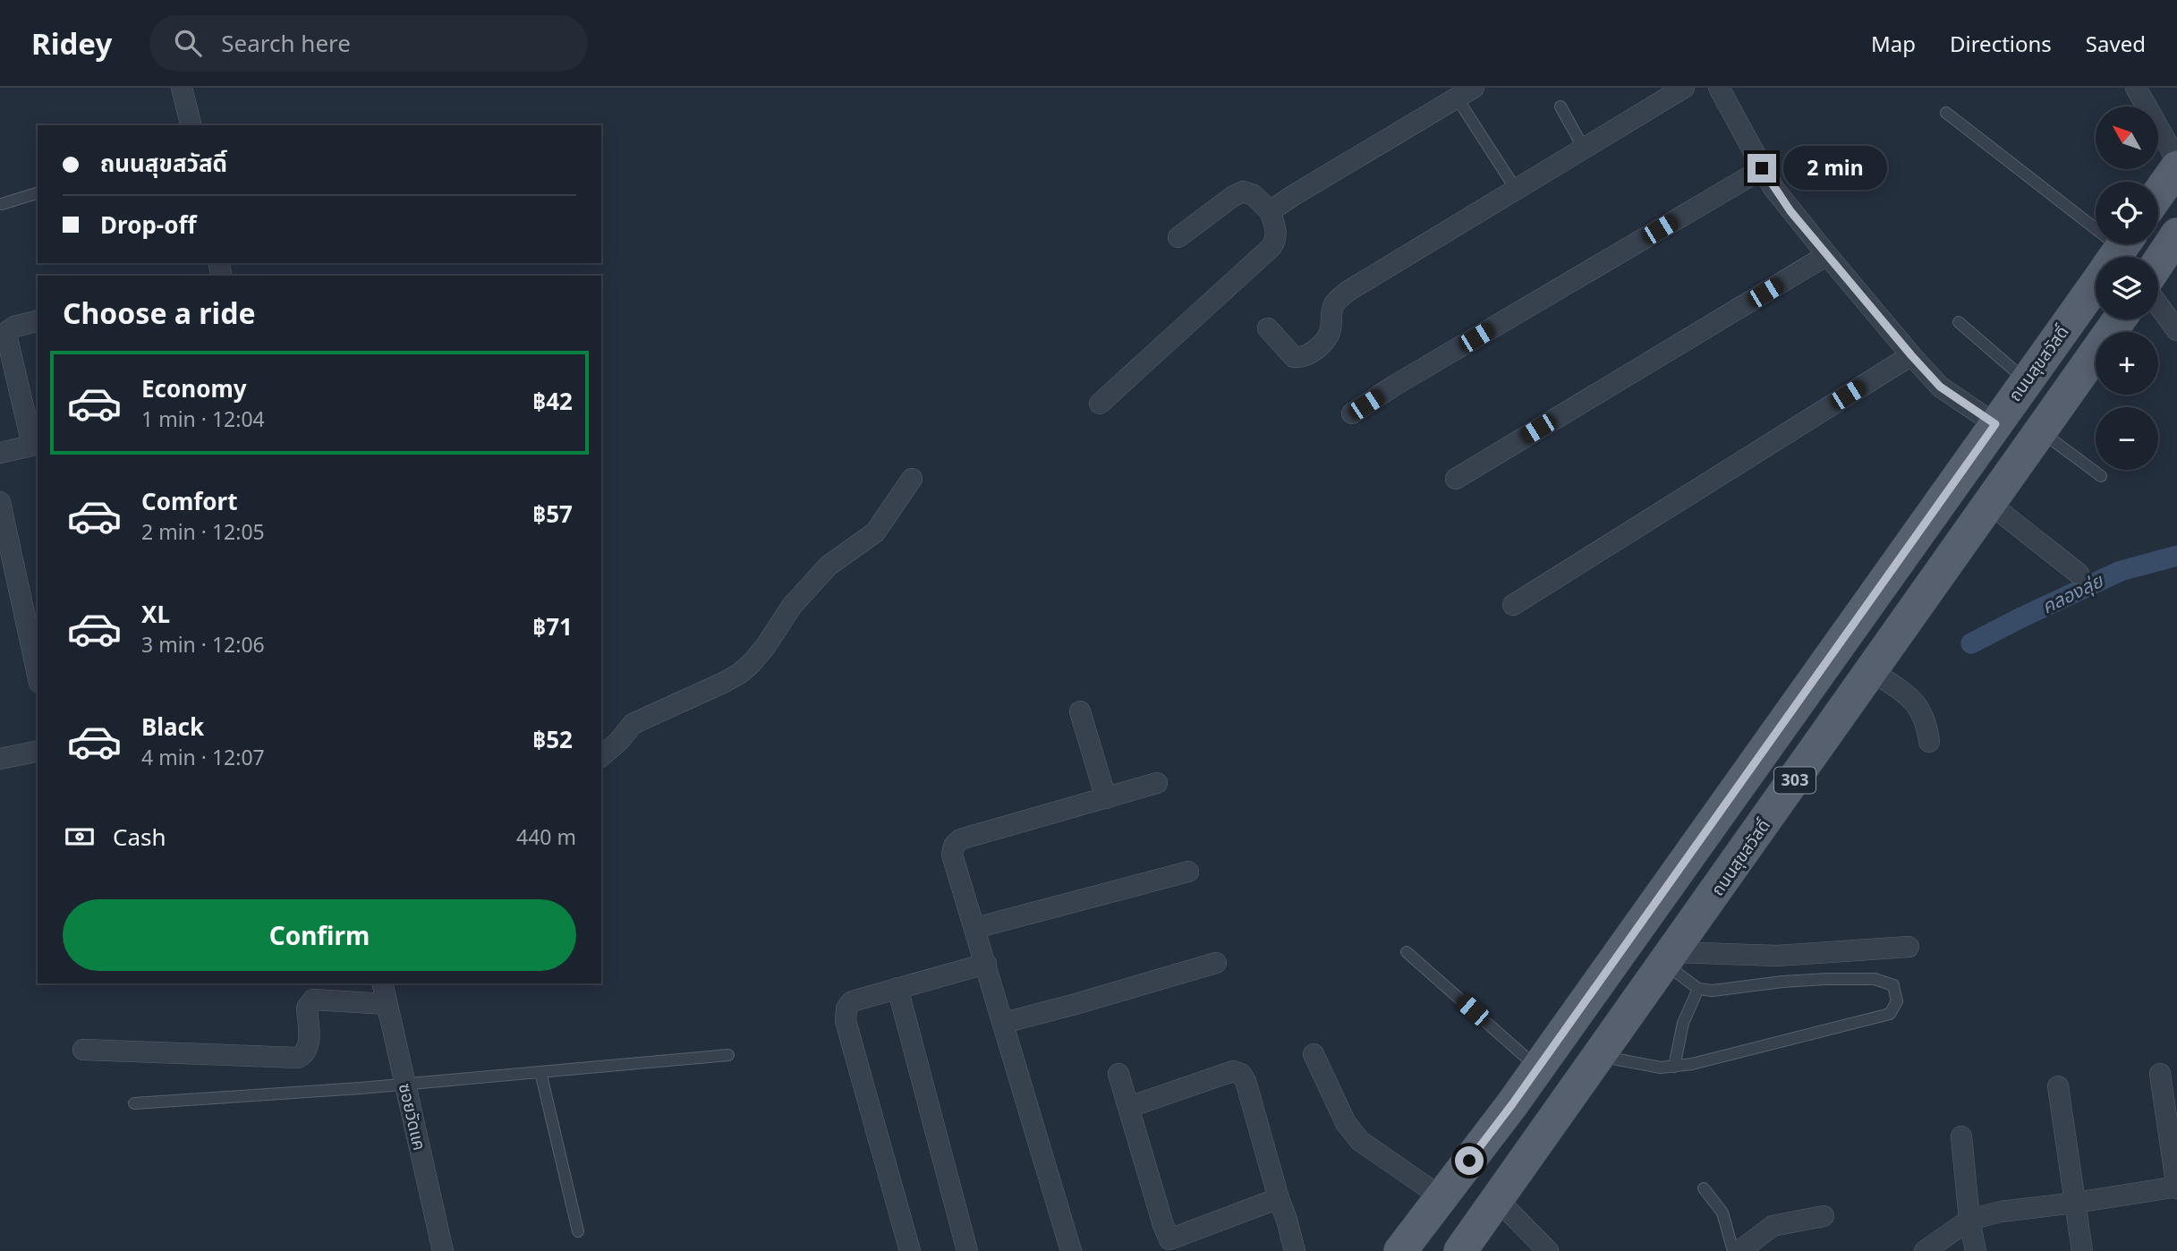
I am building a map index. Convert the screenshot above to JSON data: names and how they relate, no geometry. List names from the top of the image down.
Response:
{
  "streets": {
    "main road": ["ถนนสุขสวัสดิ์", "303"],
    "street": ["ซอยวัดแค"]
  },
  "water": ["คลองลุ่ย"],
  "north": "top left",
  "page": {
    "header": "Ridey",
    "search": "Search here",
    "nav": ["Map", "Directions", "Saved"],
    "map_buttons": ["+", "−"],
    "banner": ["ถนนสุขสวัสดิ์", "Drop-off"],
    "bubble": "2 min",
    "heading": "Choose a ride",
    "list": [
      {
        "name": "Economy",
        "note": "1 min · 12:04",
        "value": "฿42"
      },
      {
        "name": "Comfort",
        "note": "2 min · 12:05",
        "value": "฿57"
      },
      {
        "name": "XL",
        "note": "3 min · 12:06",
        "value": "฿71"
      },
      {
        "name": "Black",
        "note": "4 min · 12:07",
        "value": "฿52"
      }
    ],
    "pay": ["Cash", "440 m"],
    "buttons": "Confirm"
  }
}
